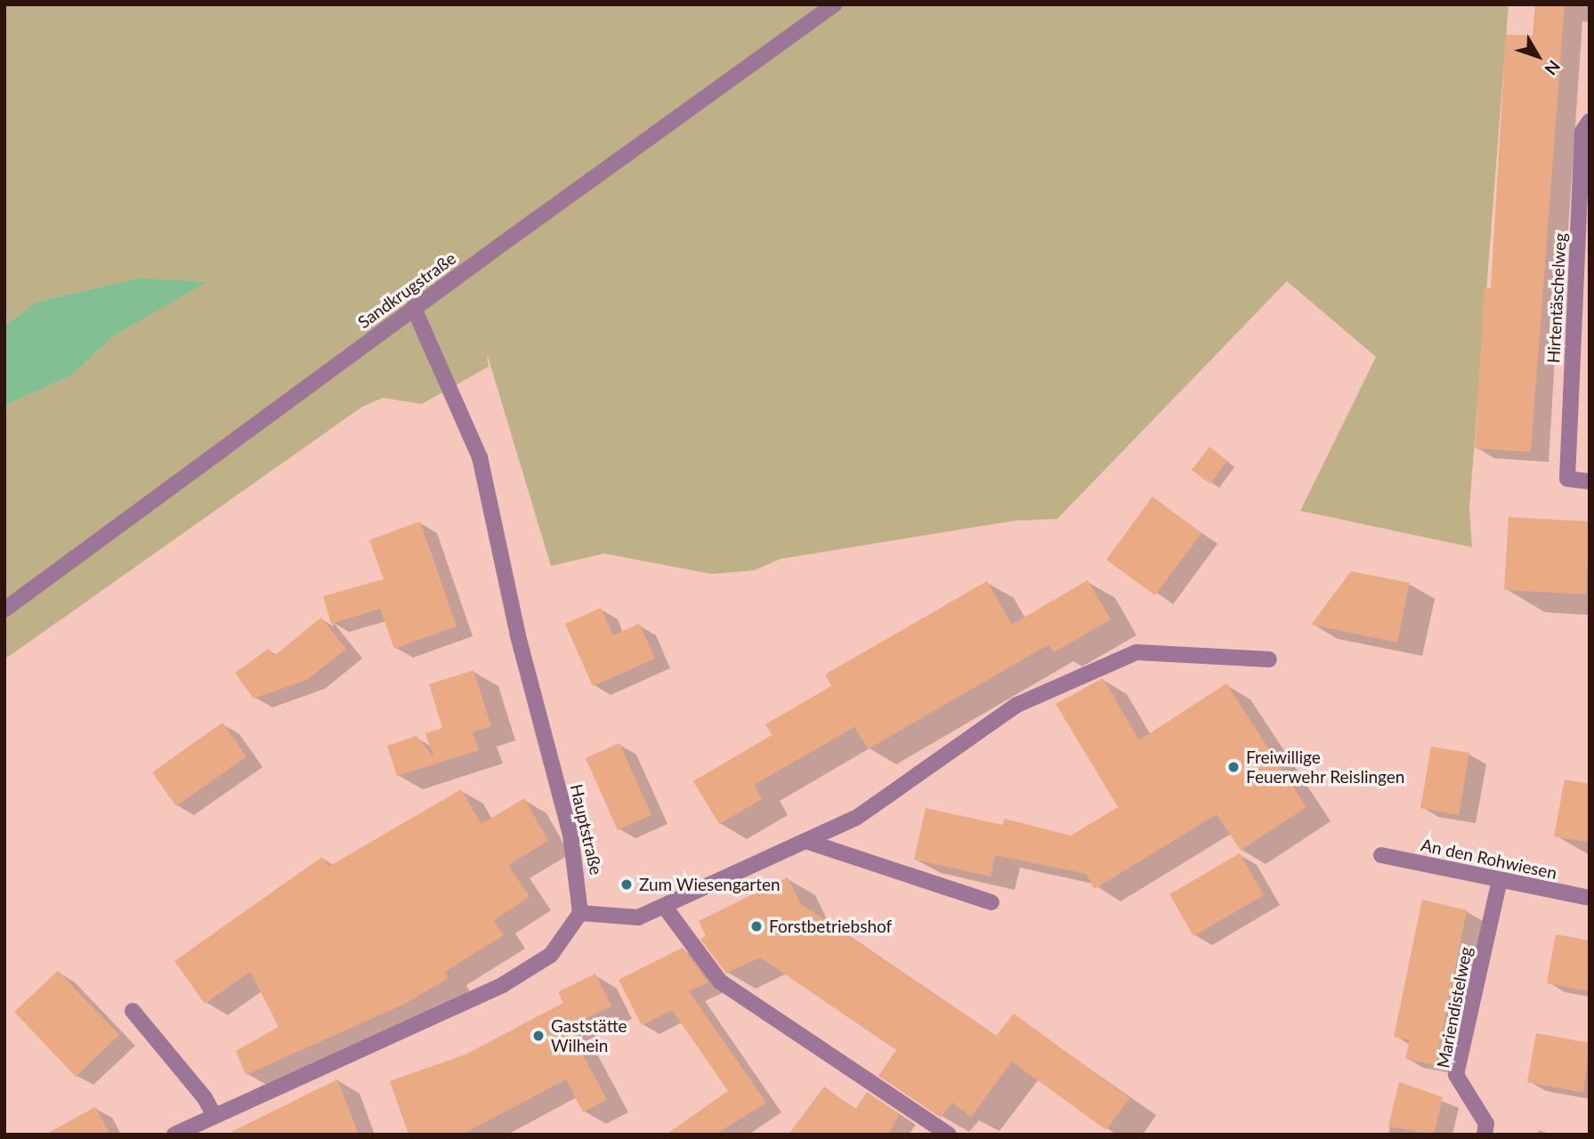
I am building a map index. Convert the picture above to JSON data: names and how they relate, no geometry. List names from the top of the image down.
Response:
{
  "streets": {
    "street": [
      "Sandkrugstraße",
      "Hirtentäschelweg",
      "Hauptstraße",
      "An den Rohwiesen",
      "Mariendistelweg"
    ]
  },
  "crossings": [
    ["Sandkrugstraße", "Hauptstraße"],
    ["An den Rohwiesen", "Mariendistelweg"]
  ],
  "places": [
    "Freiwillige Feuerwehr Reislingen",
    "Zum Wiesengarten",
    "Forstbetriebshof",
    "Gaststätte Wilhein"
  ],
  "north": "bottom right"
}
